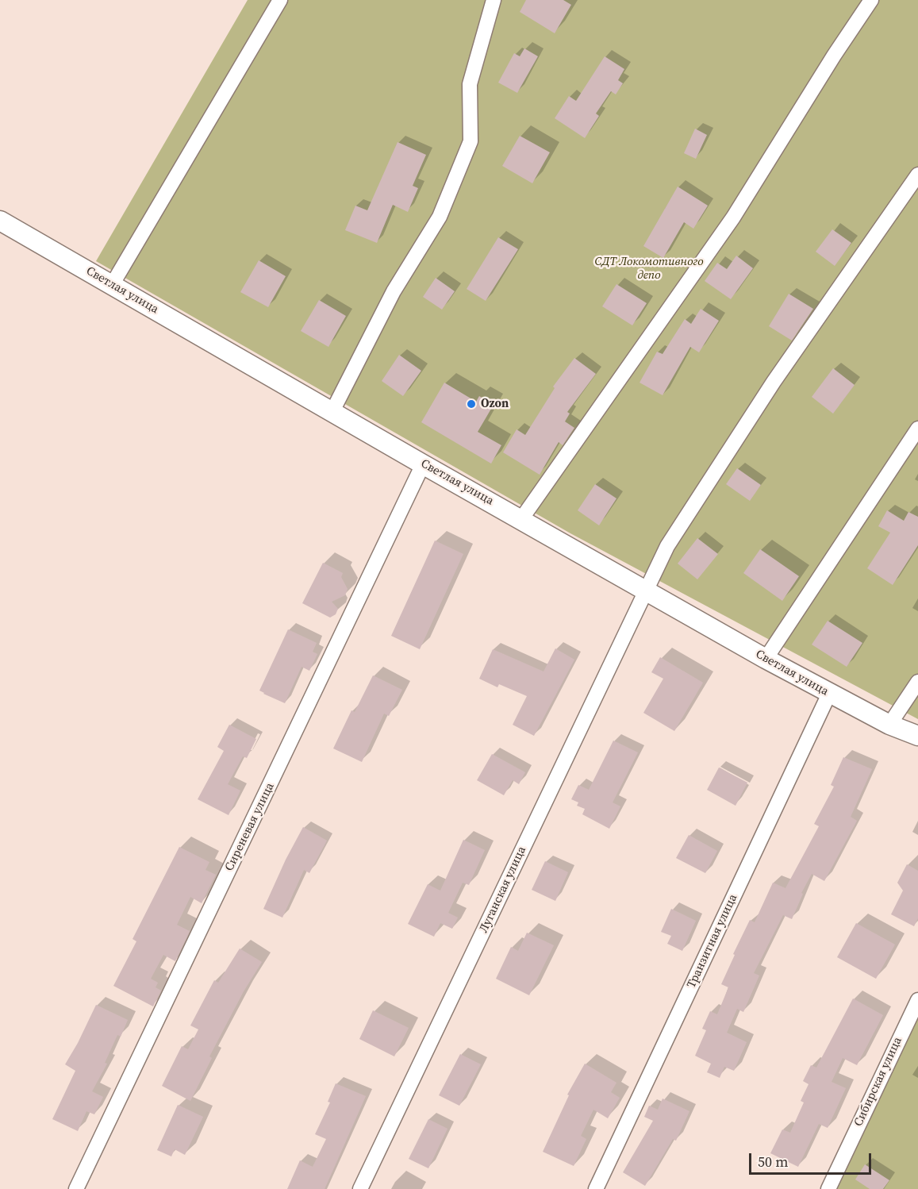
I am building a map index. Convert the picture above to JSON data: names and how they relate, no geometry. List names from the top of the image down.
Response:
{
  "streets": {
    "street": [
      "Светлая улица",
      "Сиреневая улица",
      "Луганская улица",
      "Транзитная улица",
      "Сибирская улица"
    ]
  },
  "crossings": [
    ["Светлая улица", "Сиреневая улица"],
    ["Светлая улица", "Луганская улица"],
    ["Светлая улица", "Транзитная улица"]
  ],
  "parks": ["СДТ Локомотивного депо"],
  "places": ["Ozon"],
  "scale_bar": "50 m"
}
